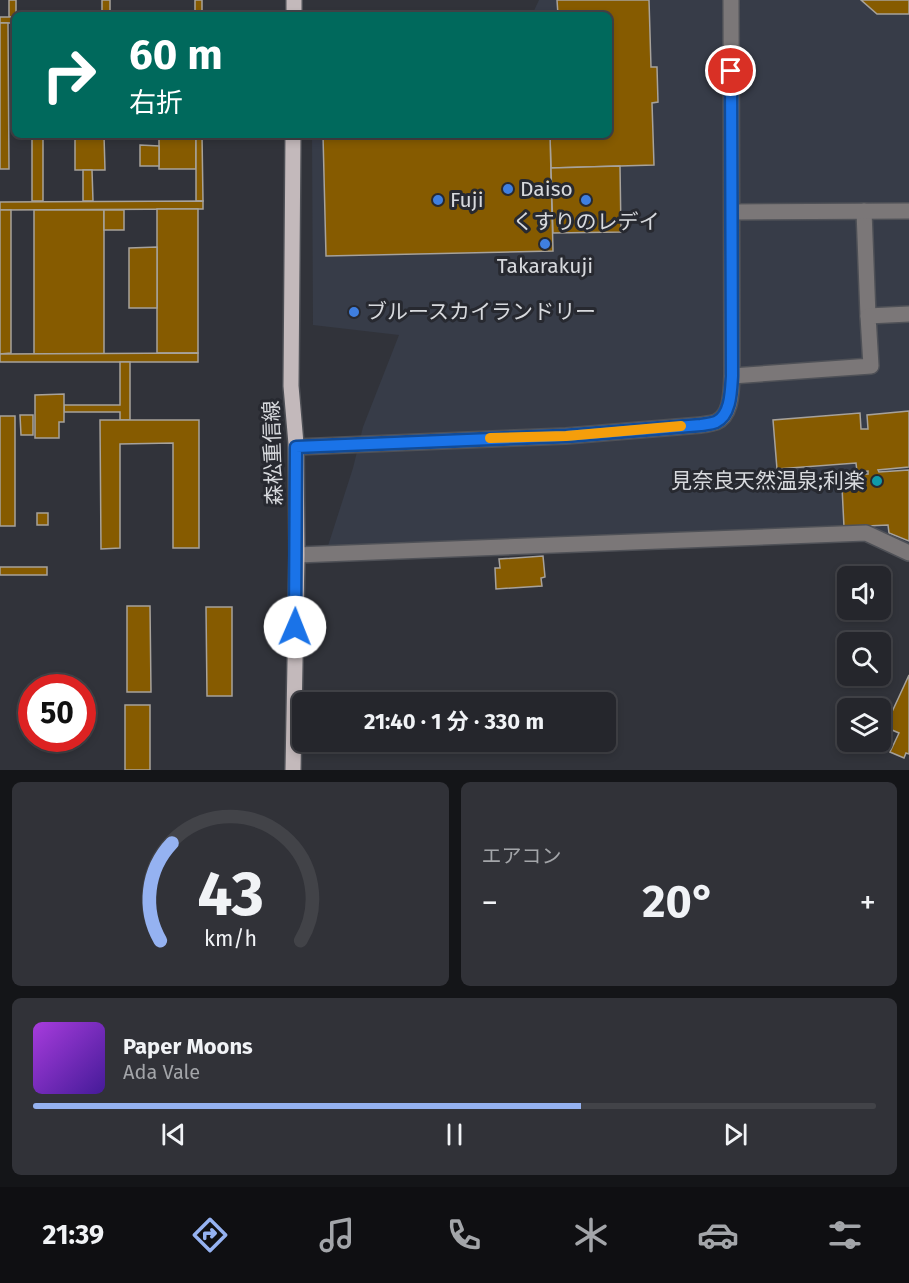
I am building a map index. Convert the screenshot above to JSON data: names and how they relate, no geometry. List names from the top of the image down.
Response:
{
  "streets": {
    "main road": ["森松重信線"]
  },
  "places": [
    "Daiso",
    "Fuji",
    "くすりのレデイ",
    "Takarakuji",
    "ブルースカイランドリー",
    "見奈良天然温泉;利楽"
  ],
  "page": {
    "turn": ["60 m", "右折"],
    "limit": "50",
    "trip": "21:40 · 1 分 · 330 m",
    "tile": "エアコン",
    "heat": ["−", "20°", "+"],
    "song": ["Paper Moons", "Ada Vale"],
    "tabs": "21:39",
    "gauge": ["43", "km/h"]
  }
}
